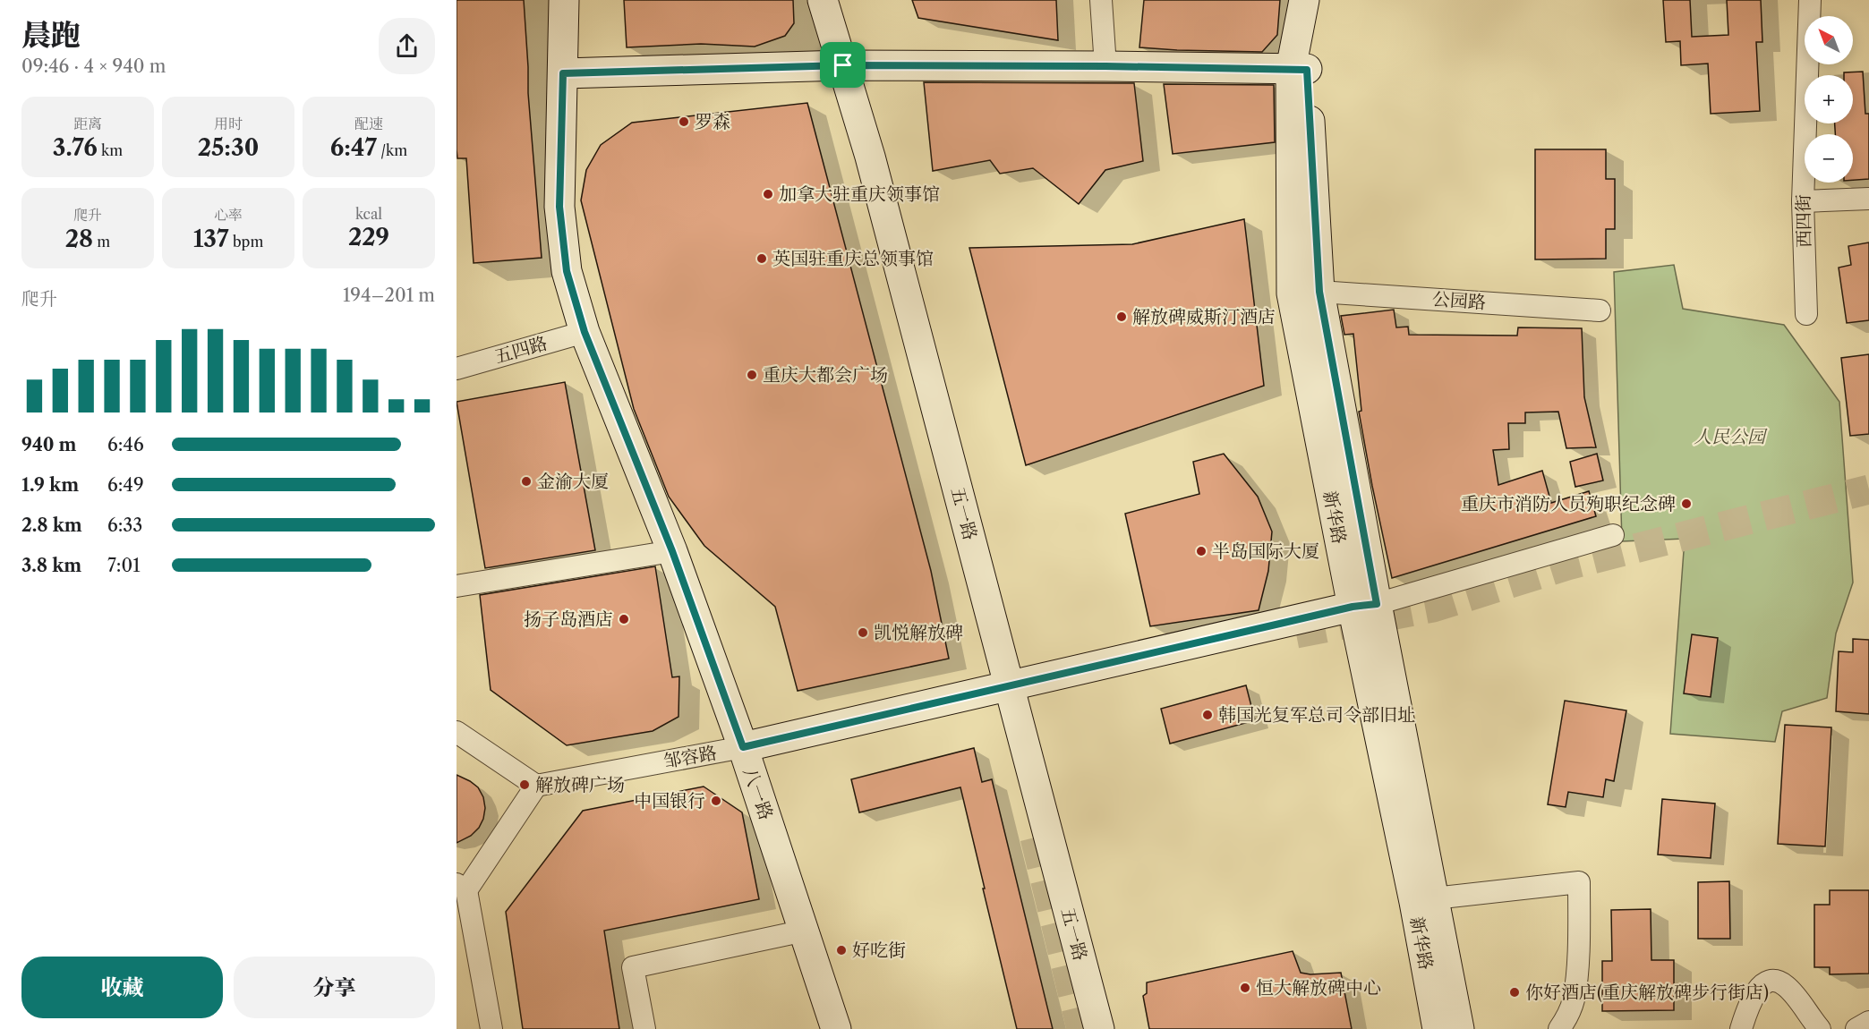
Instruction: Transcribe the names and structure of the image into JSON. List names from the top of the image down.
{
  "streets": {
    "street": [
      "西四街",
      "公园路",
      "五四路",
      "五一路",
      "新华路",
      "邹容路",
      "八一路"
    ]
  },
  "crossings": [
    ["公园路", "新华路"],
    ["五四路", "八一路"],
    ["五一路", "邹容路"],
    ["新华路", "邹容路"],
    ["邹容路", "八一路"]
  ],
  "parks": ["人民公园"],
  "places": [
    "罗森",
    "加拿大驻重庆领事馆",
    "英国驻重庆总领事馆",
    "解放碑威斯汀酒店",
    "重庆大都会广场",
    "金渝大厦",
    "重庆市消防人员殉职纪念碑",
    "半岛国际大厦",
    "扬子岛酒店",
    "凯悦解放碑",
    "韩国光复军总司令部旧址",
    "解放碑广场",
    "中国银行",
    "好吃街",
    "恒大解放碑中心",
    "你好酒店(重庆解放碑步行街店)"
  ],
  "north": "top left",
  "page": {
    "heading": ["晨跑", "09:46 · 4 × 940 m"],
    "map_buttons": ["+", "−"],
    "stats": [
      ["距离", "3.76 km"],
      ["用时", "25:30"],
      ["配速", "6:47 /km"],
      ["爬升", "28 m"],
      ["心率", "137 bpm"],
      ["kcal", "229"]
    ],
    "chart": ["爬升", "194–201 m"],
    "list": [
      {
        "name": "940 m",
        "note": "6:46"
      },
      {
        "name": "1.9 km",
        "note": "6:49"
      },
      {
        "name": "2.8 km",
        "note": "6:33"
      },
      {
        "name": "3.8 km",
        "note": "7:01"
      }
    ],
    "buttons": ["收藏", "分享"]
  }
}
